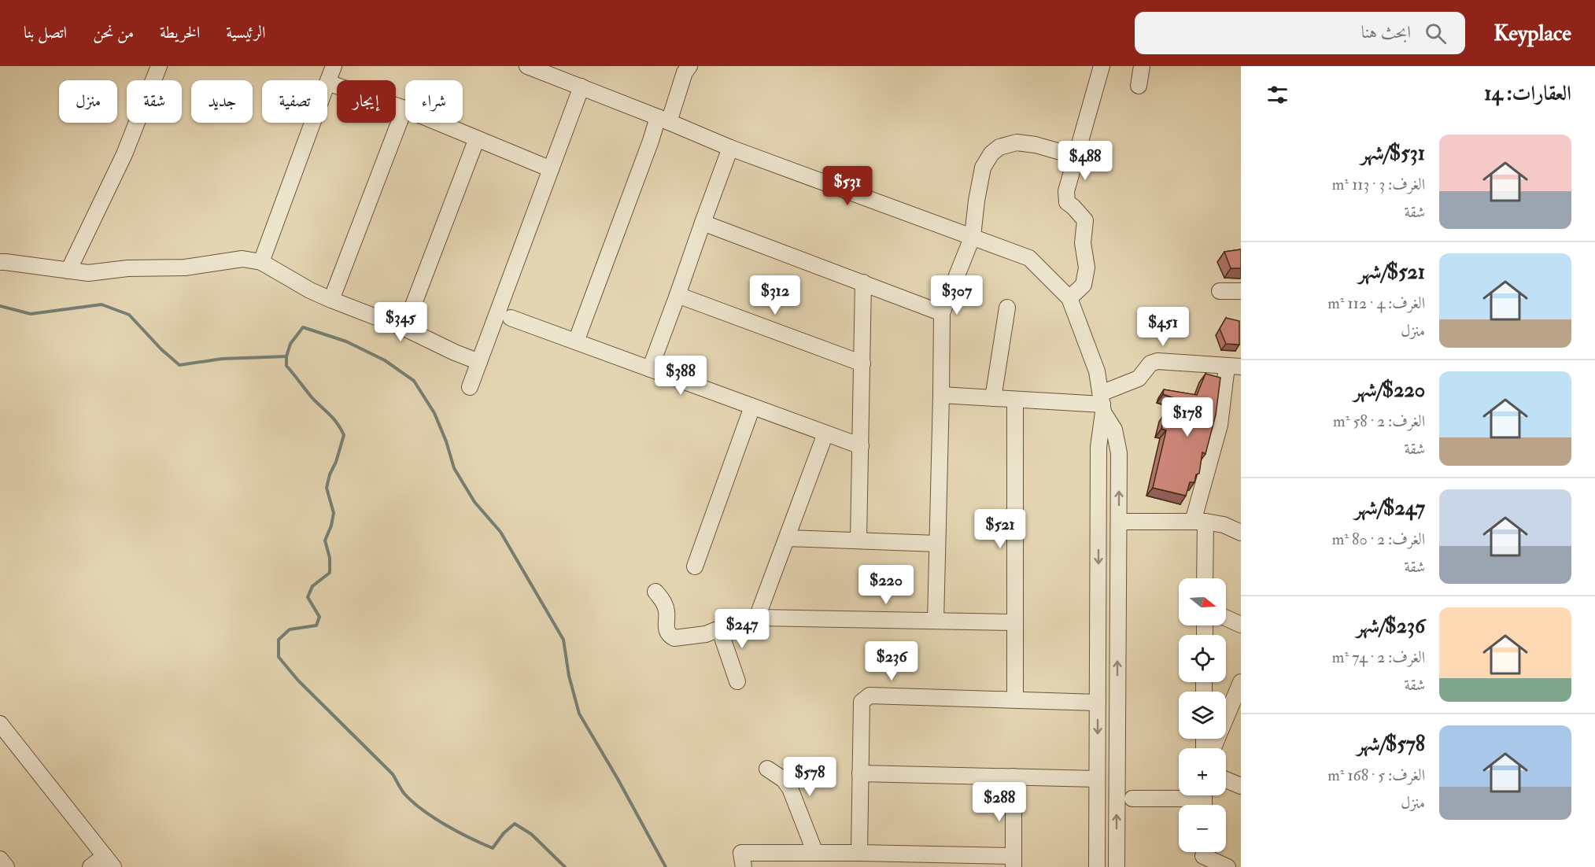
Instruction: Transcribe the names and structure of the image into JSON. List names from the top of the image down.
{
  "north": "right",
  "page": {
    "header": "Keyplace",
    "search": "ابحث هنا",
    "nav": [
      "الرئيسية",
      "الخريطة",
      "من نحن",
      "اتصل بنا"
    ],
    "heading": "العقارات: 14",
    "chip": [
      "شراء",
      "إيجار",
      "تصفية",
      "جديد",
      "شقة",
      "منزل"
    ],
    "list": [
      {
        "name": "$531/شهر",
        "note": "الغرف: 3 · 113 m² · شقة"
      },
      {
        "name": "$521/شهر",
        "note": "الغرف: 4 · 112 m² · منزل"
      },
      {
        "name": "$220/شهر",
        "note": "الغرف: 2 · 58 m² · شقة"
      },
      {
        "name": "$247/شهر",
        "note": "الغرف: 2 · 80 m² · شقة"
      },
      {
        "name": "$236/شهر",
        "note": "الغرف: 2 · 74 m² · شقة"
      },
      {
        "name": "$578/شهر",
        "note": "الغرف: 5 · 168 m² · منزل"
      }
    ],
    "price": [
      "$488",
      "$531",
      "$312",
      "$307",
      "$345",
      "$451",
      "$388",
      "$178",
      "$521",
      "$220",
      "$247",
      "$236",
      "$578",
      "$288"
    ],
    "map_buttons": ["+", "−"]
  }
}
